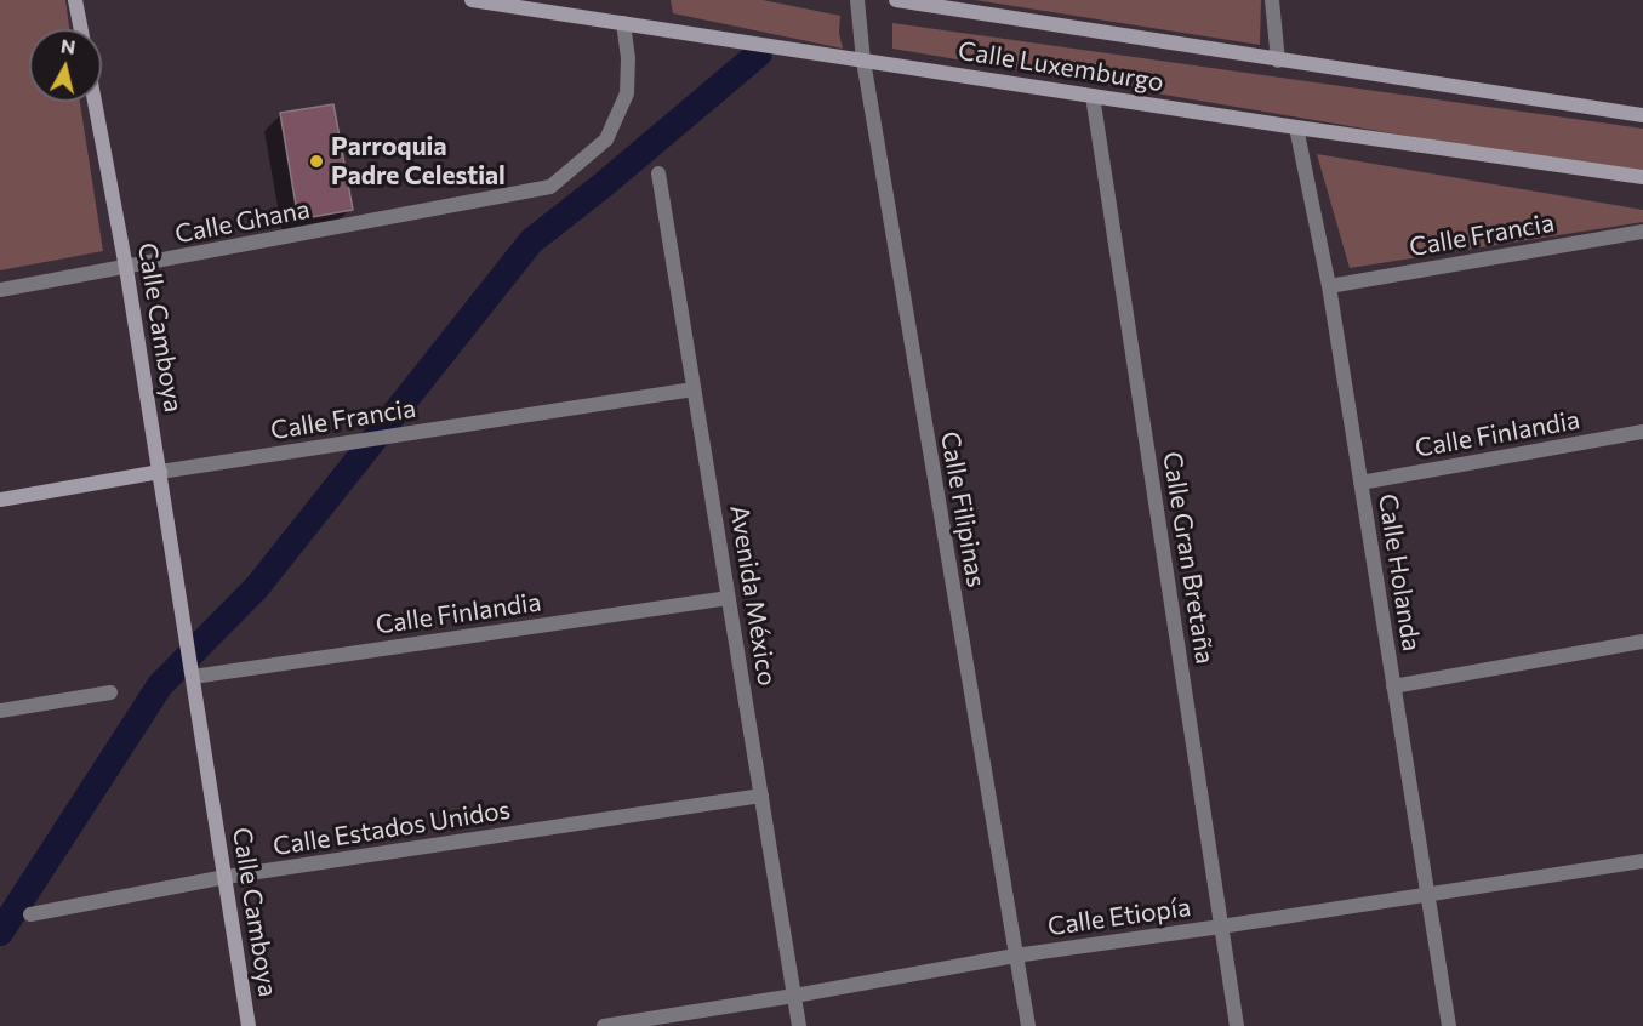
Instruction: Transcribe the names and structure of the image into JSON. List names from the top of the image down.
{
  "streets": {
    "street": [
      "Calle Luxemburgo",
      "Calle Ghana",
      "Calle Francia",
      "Calle Camboya",
      "Calle Finlandia",
      "Calle Filipinas",
      "Calle Gran Bretaña",
      "Calle Holanda",
      "Avenida México",
      "Calle Estados Unidos",
      "Calle Etiopía"
    ]
  },
  "crossings": [
    ["Calle Luxemburgo", "Calle Ghana"],
    ["Calle Luxemburgo", "Calle Filipinas"],
    ["Calle Luxemburgo", "Calle Gran Bretaña"],
    ["Calle Luxemburgo", "Calle Holanda"],
    ["Calle Ghana", "Calle Camboya"],
    ["Calle Francia", "Calle Camboya"],
    ["Calle Francia", "Calle Holanda"],
    ["Calle Francia", "Avenida México"],
    ["Calle Camboya", "Calle Finlandia"],
    ["Calle Camboya", "Calle Estados Unidos"],
    ["Calle Finlandia", "Calle Holanda"],
    ["Calle Finlandia", "Avenida México"],
    ["Calle Filipinas", "Calle Etiopía"],
    ["Calle Gran Bretaña", "Calle Etiopía"],
    ["Calle Holanda", "Calle Etiopía"],
    ["Avenida México", "Calle Estados Unidos"],
    ["Avenida México", "Calle Etiopía"]
  ],
  "places": ["Parroquia Padre Celestial"],
  "north": "top"
}
